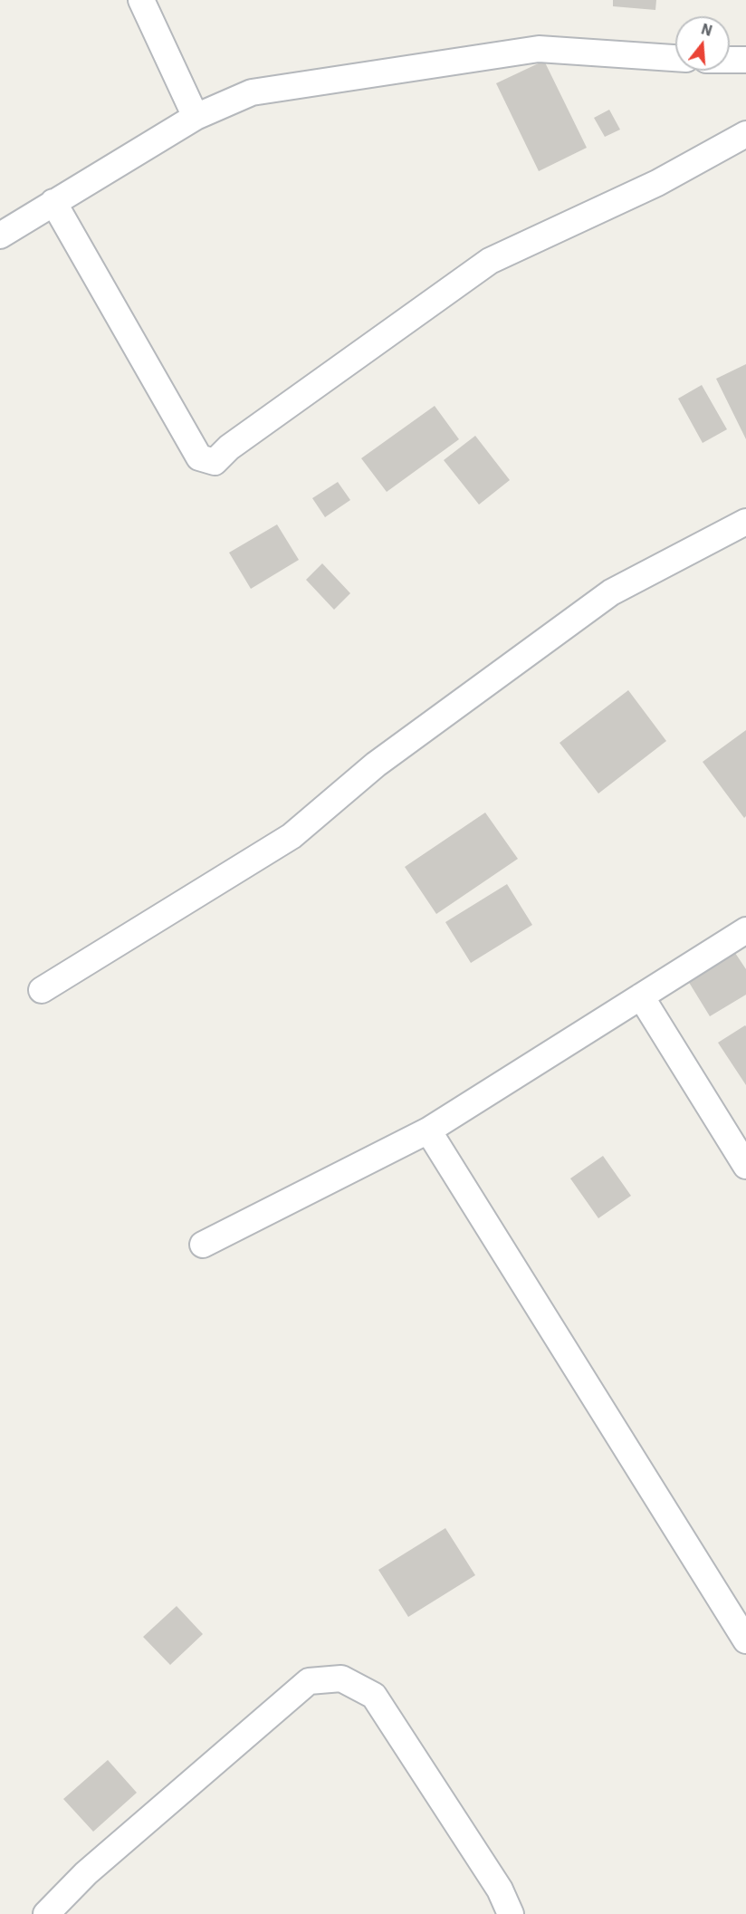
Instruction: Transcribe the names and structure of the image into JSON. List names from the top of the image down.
{
  "north": "top"
}
